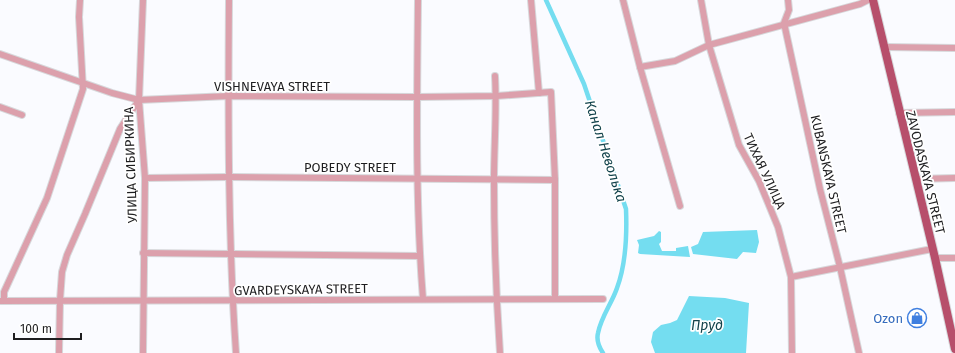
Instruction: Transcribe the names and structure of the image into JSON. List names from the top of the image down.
{
  "streets": {
    "main road": ["ZAVODASKAYA STREET"],
    "street": [
      "VISHNEVAYA STREET",
      "УЛИЦА СИБИРКИНА",
      "POBEDY STREET",
      "ТИХАЯ УЛИЦА",
      "KUBANSKAYA STREET",
      "GVARDEYSKAYA STREET"
    ]
  },
  "crossings": [
    ["VISHNEVAYA STREET", "УЛИЦА СИБИРКИНА"],
    ["VISHNEVAYA STREET", "POBEDY STREET"],
    ["УЛИЦА СИБИРКИНА", "POBEDY STREET"],
    ["УЛИЦА СИБИРКИНА", "GVARDEYSKAYA STREET"]
  ],
  "water": ["Канал Неволька", "Пруд"],
  "places": {
    "shop": ["Ozon"]
  },
  "scale_bar": "100 m"
}
